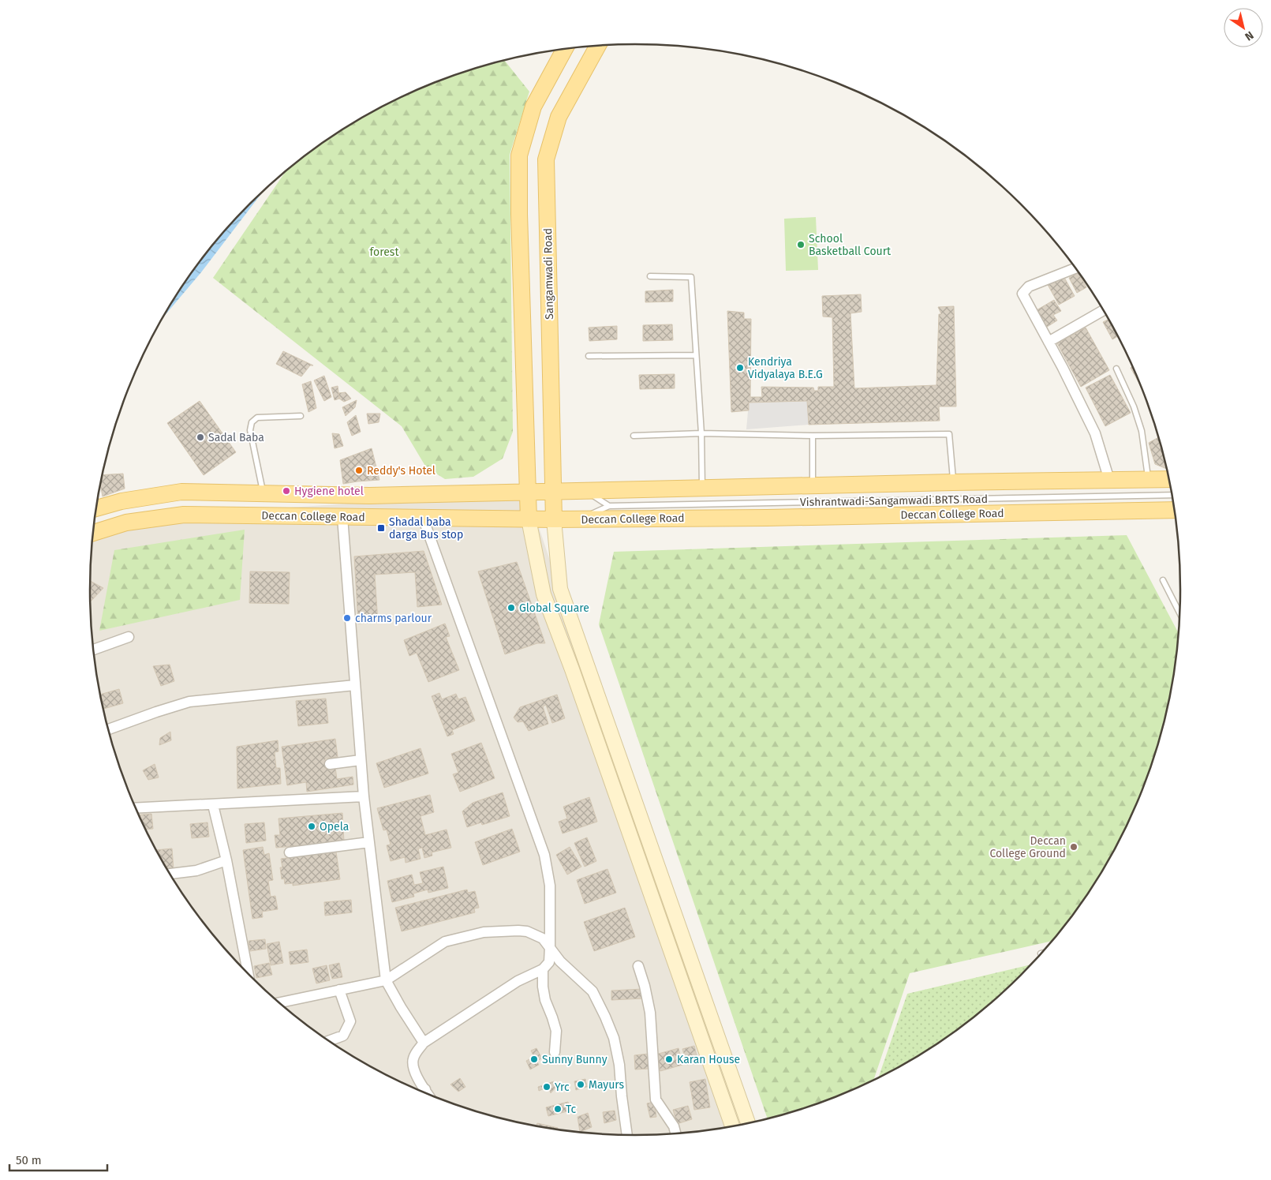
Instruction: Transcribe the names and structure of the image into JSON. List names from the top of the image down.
{
  "streets": {
    "main road": ["Sangamwadi Road", "Deccan College Road"],
    "lane": ["Vishrantwadi-Sangamwadi BRTS Road"]
  },
  "crossings": [
    ["Sangamwadi Road", "Deccan College Road"]
  ],
  "parks": ["forest"],
  "places": {
    "other": [
      "School Basketball Court",
      "Kendriya Vidyalaya B.E.G",
      "Sadal Baba",
      "Reddy's Hotel",
      "Hygiene hotel",
      "Global Square",
      "charms parlour",
      "Opela",
      "Deccan College Ground",
      "Sunny Bunny",
      "Karan House",
      "Mayurs",
      "Yrc",
      "Tc"
    ],
    "transit": ["Shadal baba darga Bus stop"]
  },
  "scale_bar": "50 m",
  "north": "bottom right"
}
